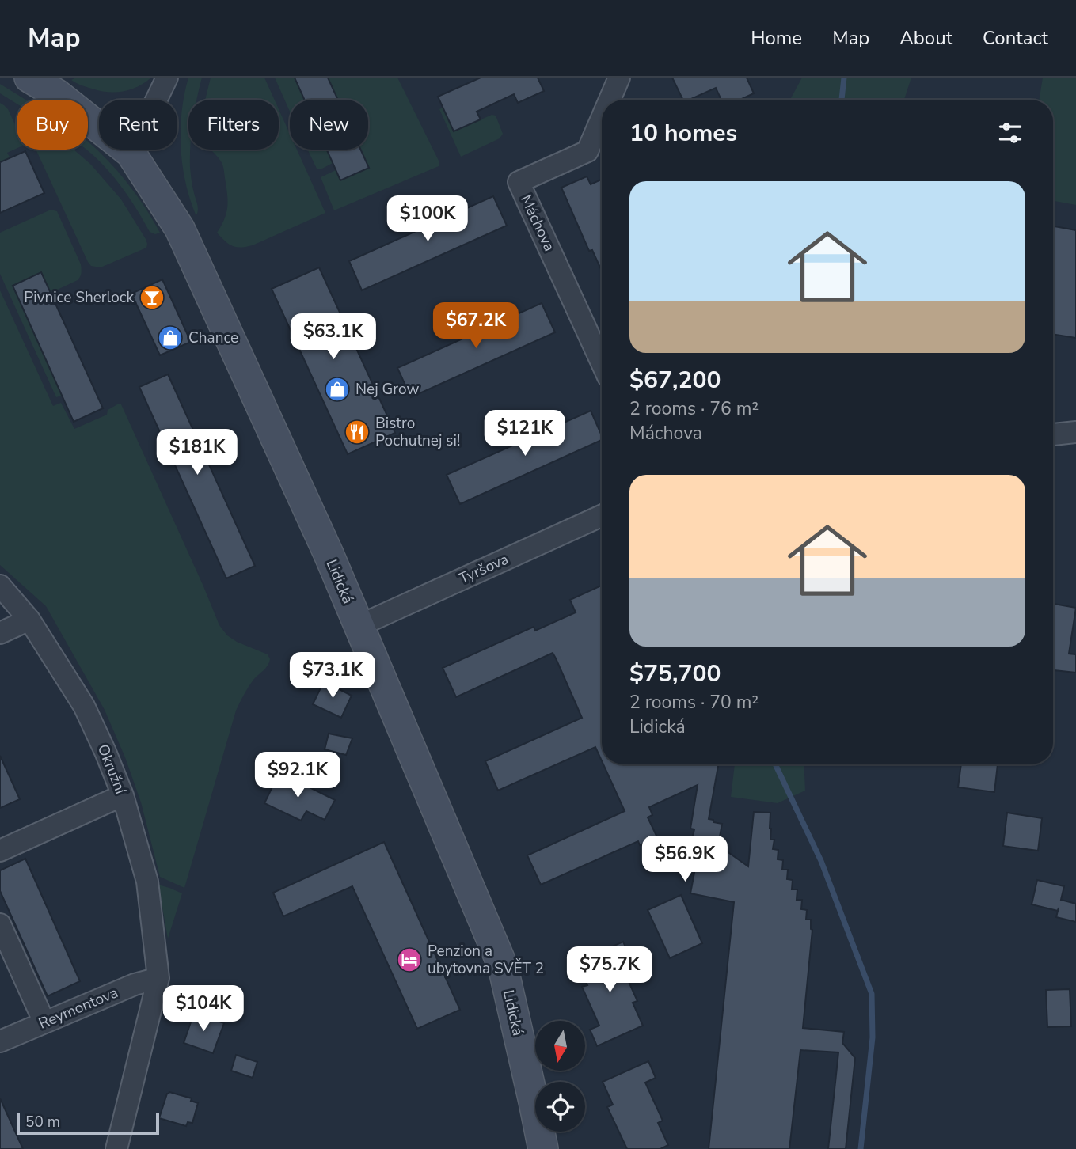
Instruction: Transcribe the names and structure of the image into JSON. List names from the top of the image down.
{
  "streets": {
    "street": [
      "Máchova",
      "Tyršova",
      "Lidická",
      "Okružní",
      "Reymontova"
    ]
  },
  "crossings": [
    ["Tyršova", "Lidická"],
    ["Okružní", "Reymontova"]
  ],
  "places": {
    "bar": ["Pivnice Sherlock"],
    "shop": ["Chance", "Nej Grow"],
    "restaurant": ["Bistro Pochutnej si!"],
    "hotel": ["Penzion a ubytovna SVĚT 2"]
  },
  "scale_bar": "50 m",
  "north": "bottom",
  "page": {
    "header": "Map",
    "nav": [
      "Home",
      "Map",
      "About",
      "Contact"
    ],
    "chip": [
      "Buy",
      "Rent",
      "Filters",
      "New"
    ],
    "heading": "10 homes",
    "list": [
      {
        "name": "$67,200",
        "note": "2 rooms · 76 m² · Máchova"
      },
      {
        "name": "$75,700",
        "note": "2 rooms · 70 m² · Lidická"
      }
    ],
    "price": [
      "$100K",
      "$67.2K",
      "$63.1K",
      "$121K",
      "$181K",
      "$73.1K",
      "$92.1K",
      "$56.9K",
      "$75.7K",
      "$104K"
    ],
    "scale": "50 m"
  }
}
